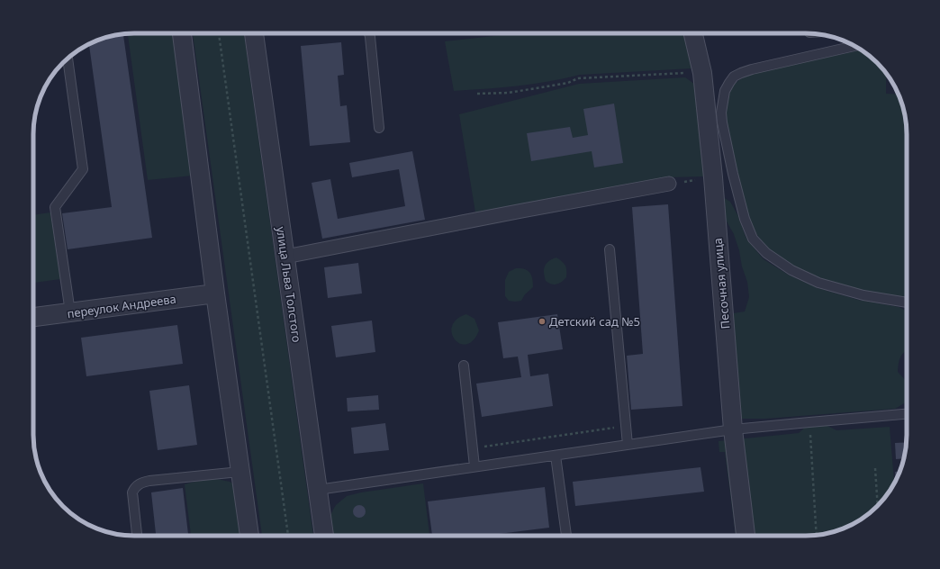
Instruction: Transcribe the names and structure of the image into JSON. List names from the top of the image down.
{
  "streets": {
    "street": ["Песочная улица", "улица Льва Толстого", "переулок Андреева"]
  },
  "places": ["Детский сад №5"]
}
